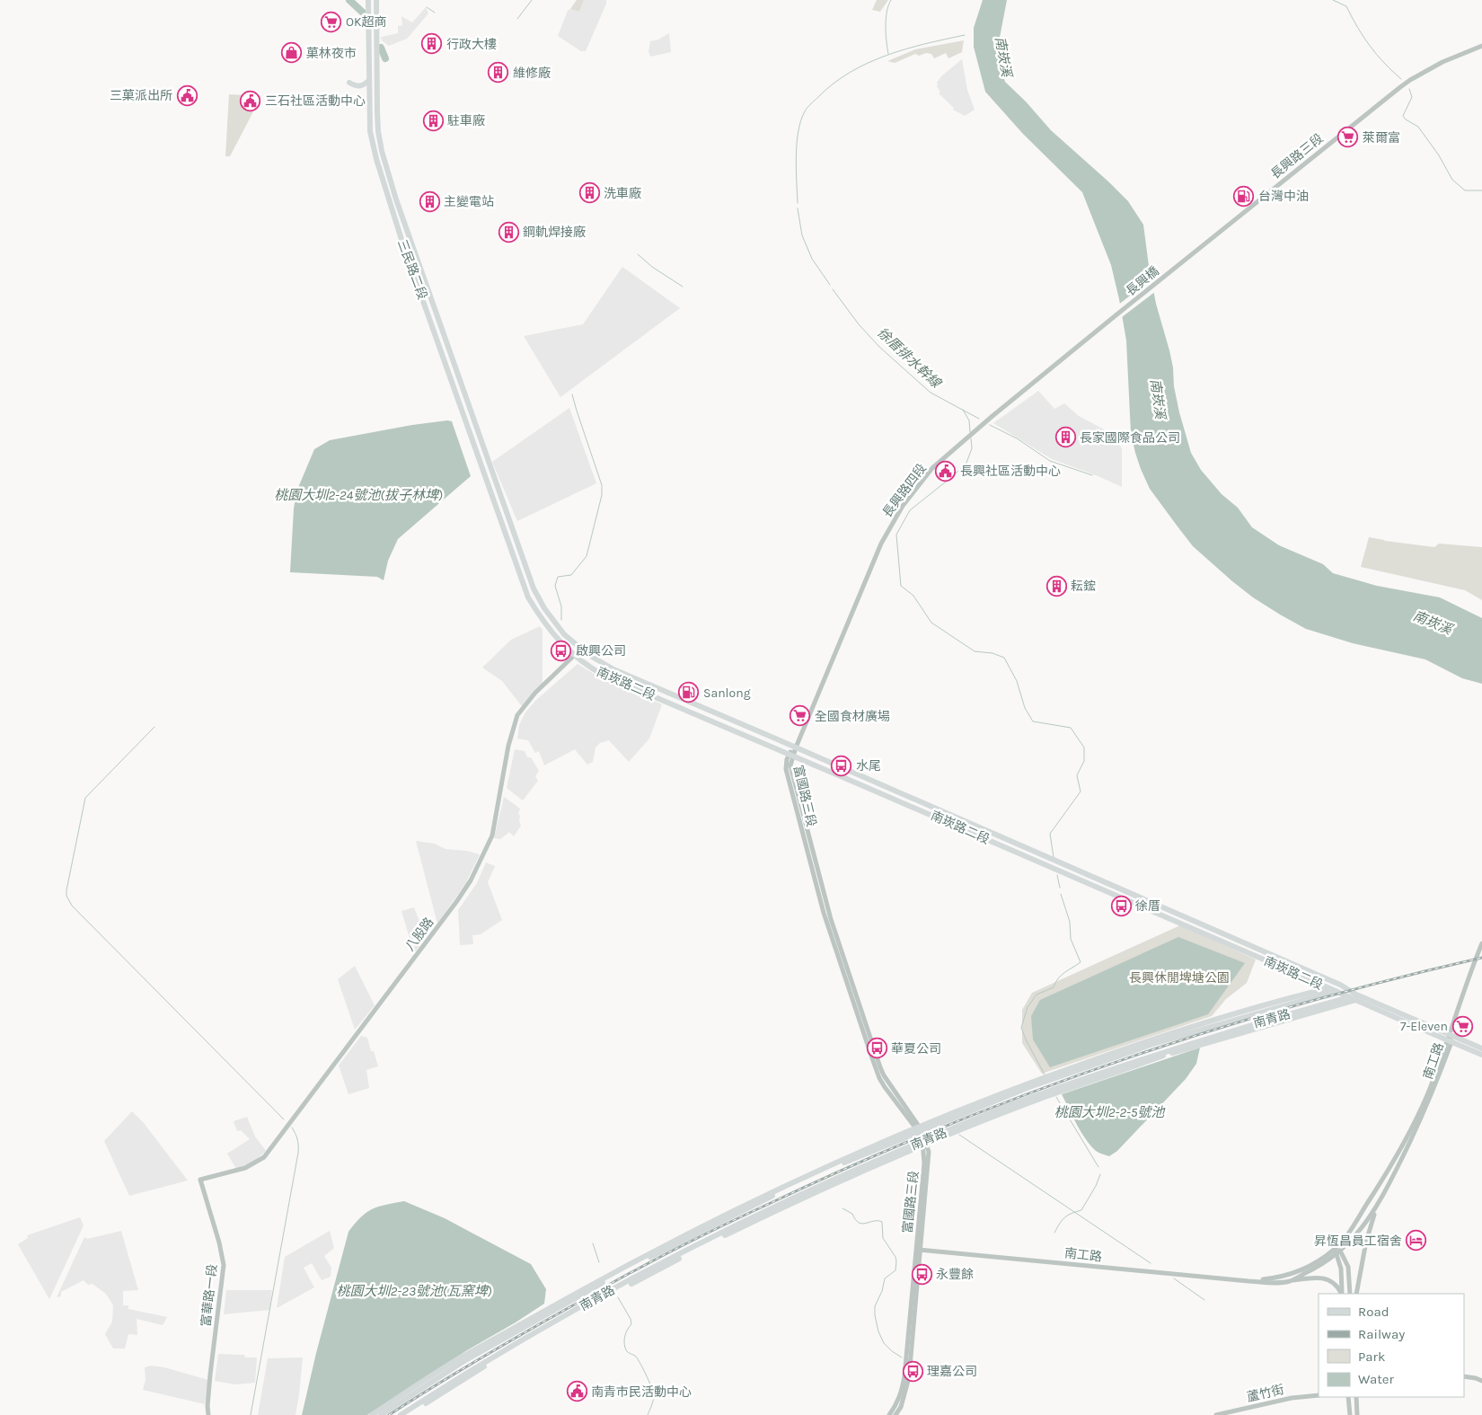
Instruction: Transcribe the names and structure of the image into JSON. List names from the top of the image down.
{
  "streets": {
    "main road": ["三民路二段", "南崁路二段", "南青路"],
    "street": [
      "長興路三段",
      "長興橋",
      "長興路四段",
      "富國路三段",
      "八股路",
      "南工路",
      "富華路一段",
      "蘆竹街"
    ]
  },
  "crossings": [
    ["長興路三段", "長興橋"],
    ["三民路二段", "南崁路二段"],
    ["長興橋", "長興路四段"],
    ["長興路四段", "南崁路二段"],
    ["長興路四段", "富國路三段"],
    ["南崁路二段", "富國路三段"],
    ["南崁路二段", "八股路"],
    ["南崁路二段", "南青路"],
    ["南崁路二段", "南工路"],
    ["富國路三段", "南青路"],
    ["富國路三段", "南工路"],
    ["八股路", "富華路一段"]
  ],
  "water": [
    "南崁溪",
    "徐厝排水幹線",
    "桃園大圳2-24號池(拔子林埤)",
    "桃園大圳2-2-5號池",
    "桃園大圳2-23號池(瓦窯埤)"
  ],
  "parks": ["長興休閒埤塘公園"],
  "places": {
    "supermarket": [
      "OK超商",
      "萊爾富",
      "全國食材廣場",
      "7-Eleven"
    ],
    "building": [
      "行政大樓",
      "維修廠",
      "駐車廠",
      "洗車廠",
      "主變電站",
      "鋼軌焊接廠",
      "長家國際食品公司",
      "耘鋐"
    ],
    "shop": ["菓林夜市"],
    "public building": [
      "三菓派出所",
      "三石社區活動中心",
      "長興社區活動中心",
      "南青市民活動中心"
    ],
    "fuel station": ["台灣中油", "Sanlong"],
    "bus stop": [
      "啟興公司",
      "水尾",
      "徐厝",
      "華夏公司",
      "永豐餘",
      "理嘉公司"
    ],
    "hotel": ["昇恆昌員工宿舍"]
  },
  "legend": [
    "Road",
    "Railway",
    "Park",
    "Water"
  ]
}
